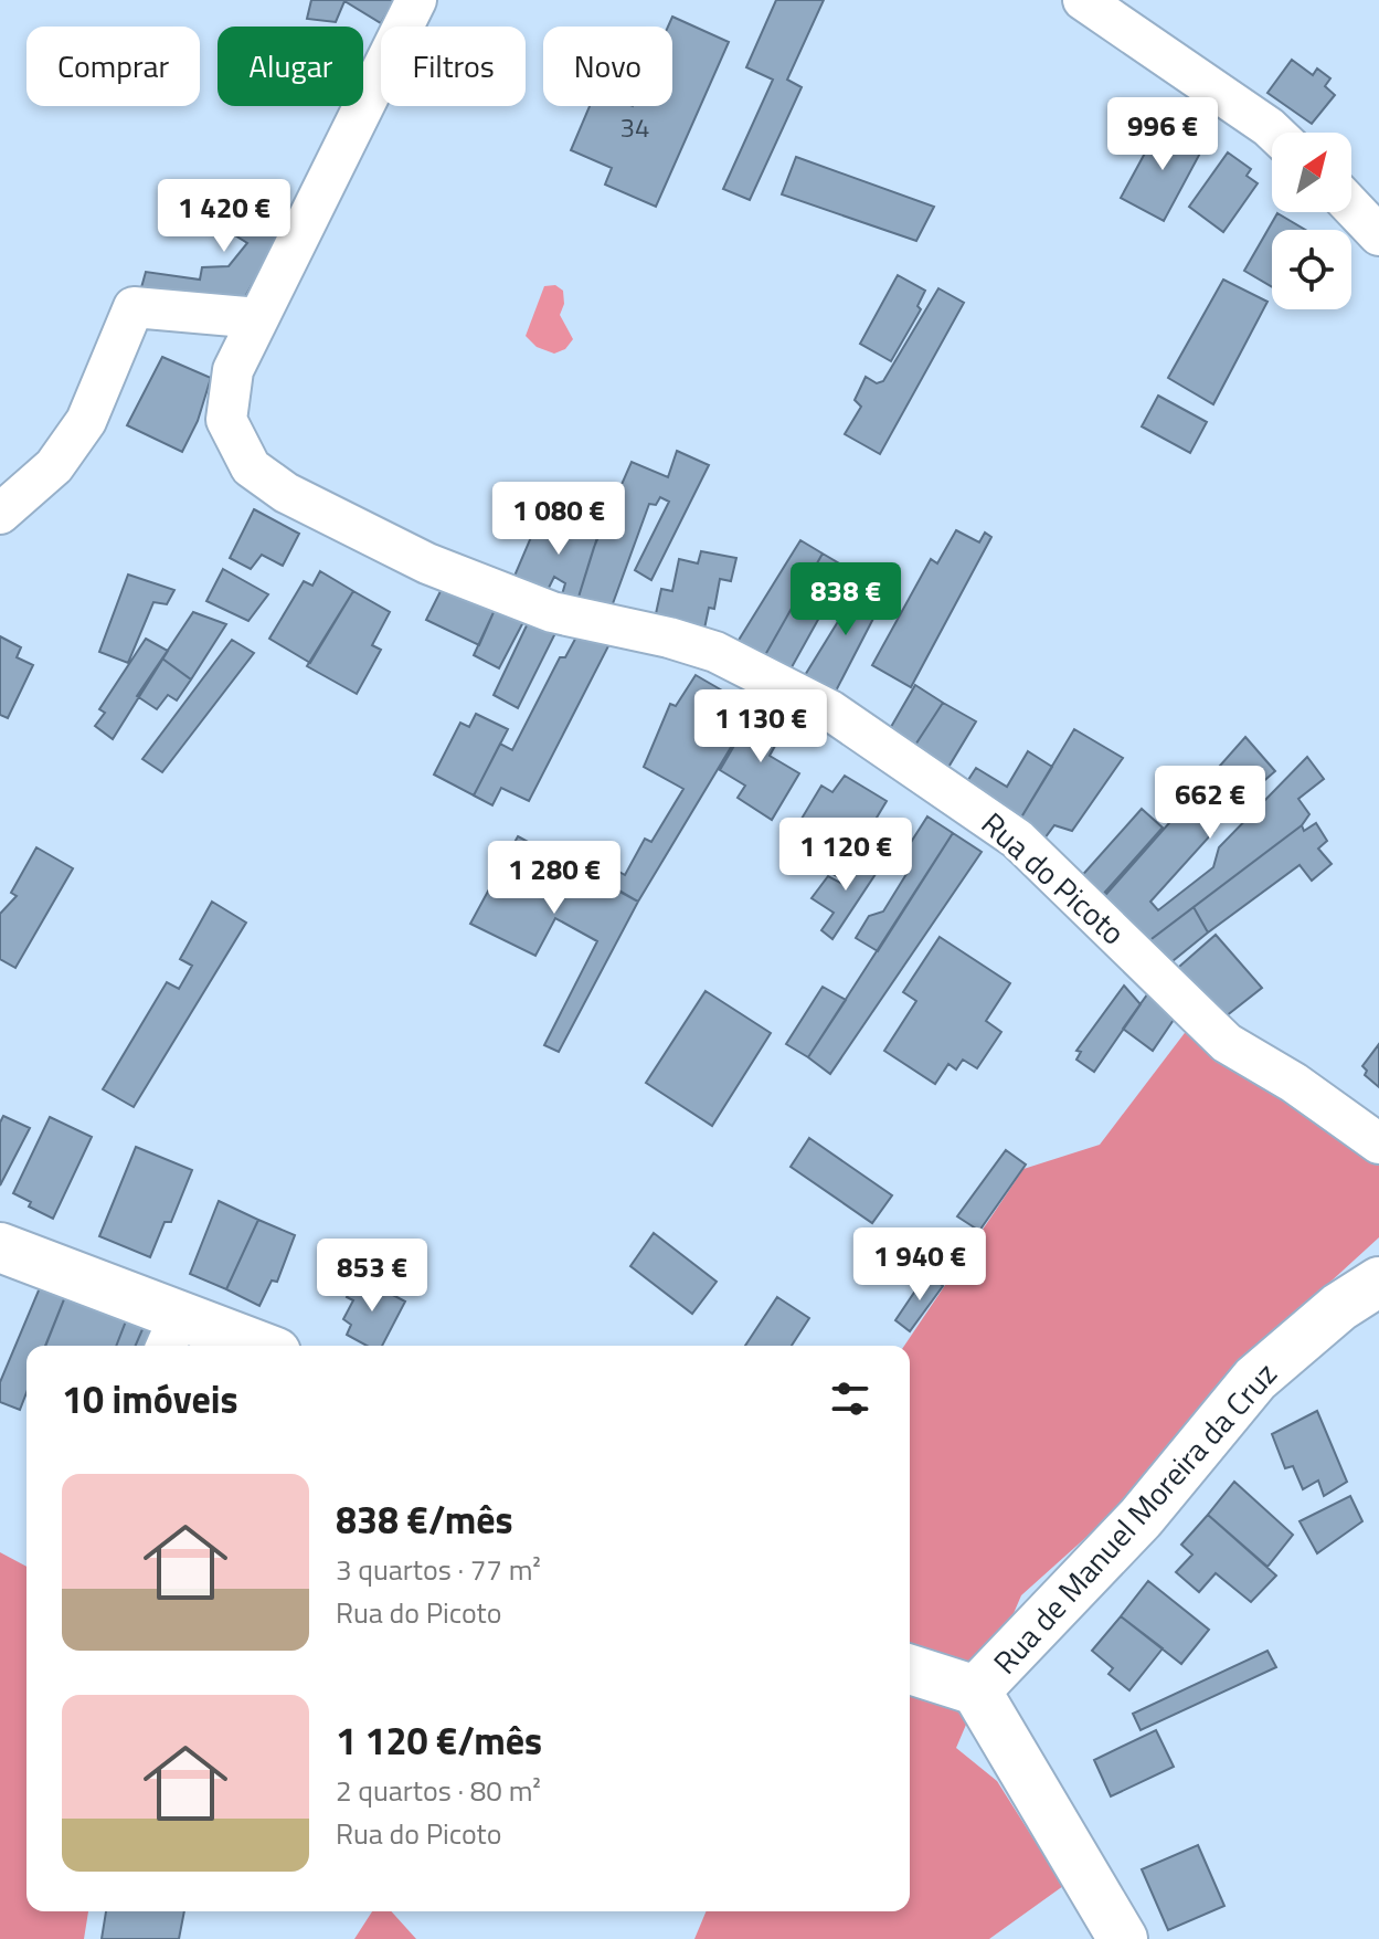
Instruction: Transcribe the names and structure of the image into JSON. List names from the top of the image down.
{
  "streets": {
    "street": ["Rua do Picoto", "Rua de Manuel Moreira da Cruz"]
  },
  "house_numbers": ["34"],
  "north": "top right",
  "page": {
    "chip": [
      "Comprar",
      "Alugar",
      "Filtros",
      "Novo"
    ],
    "price": [
      "996 €",
      "1 420 €",
      "1 080 €",
      "838 €",
      "1 130 €",
      "662 €",
      "1 120 €",
      "1 280 €",
      "1 940 €",
      "853 €"
    ],
    "heading": "10 imóveis",
    "list": [
      {
        "name": "838 €/mês",
        "note": "3 quartos · 77 m² · Rua do Picoto"
      },
      {
        "name": "1 120 €/mês",
        "note": "2 quartos · 80 m² · Rua do Picoto"
      }
    ]
  }
}
